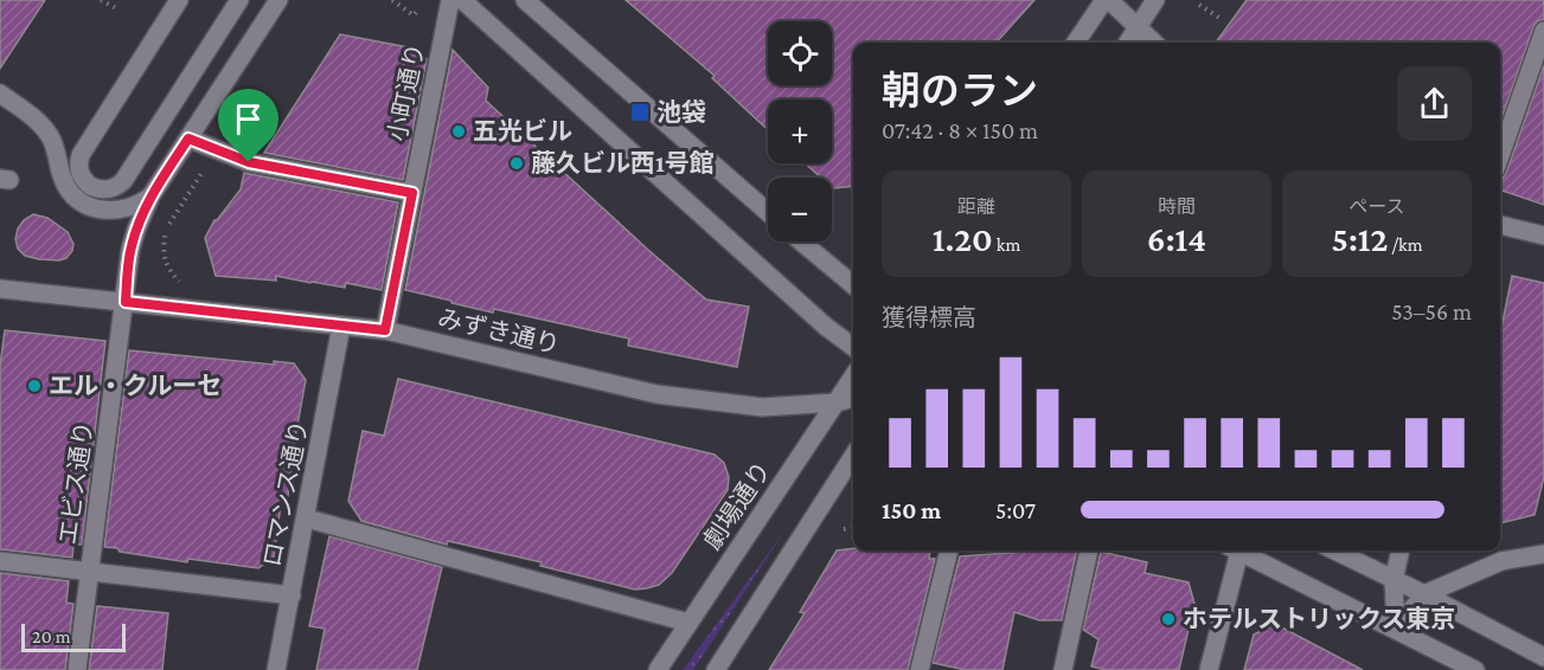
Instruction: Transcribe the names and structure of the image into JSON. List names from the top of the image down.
{
  "streets": {
    "street": [
      "小町通り",
      "みずき通り",
      "エビス通り",
      "ロマンス通り",
      "劇場通り"
    ]
  },
  "crossings": [
    ["小町通り", "みずき通り"],
    ["みずき通り", "エビス通り"],
    ["みずき通り", "ロマンス通り"],
    ["みずき通り", "劇場通り"]
  ],
  "places": {
    "transit": ["池袋"],
    "other": [
      "五光ビル",
      "藤久ビル西1号館",
      "エル・クルーセ",
      "ホテルストリックス東京"
    ]
  },
  "scale_bar": "20 m",
  "page": {
    "map_buttons": ["+", "−"],
    "heading": ["朝のラン", "07:42 · 8 × 150 m"],
    "stats": [
      ["距離", "1.20 km"],
      ["時間", "6:14"],
      ["ペース", "5:12 /km"]
    ],
    "chart": ["獲得標高", "53–56 m"],
    "list": [
      {
        "name": "150 m",
        "note": "5:07"
      }
    ],
    "scale": "20 m"
  }
}
